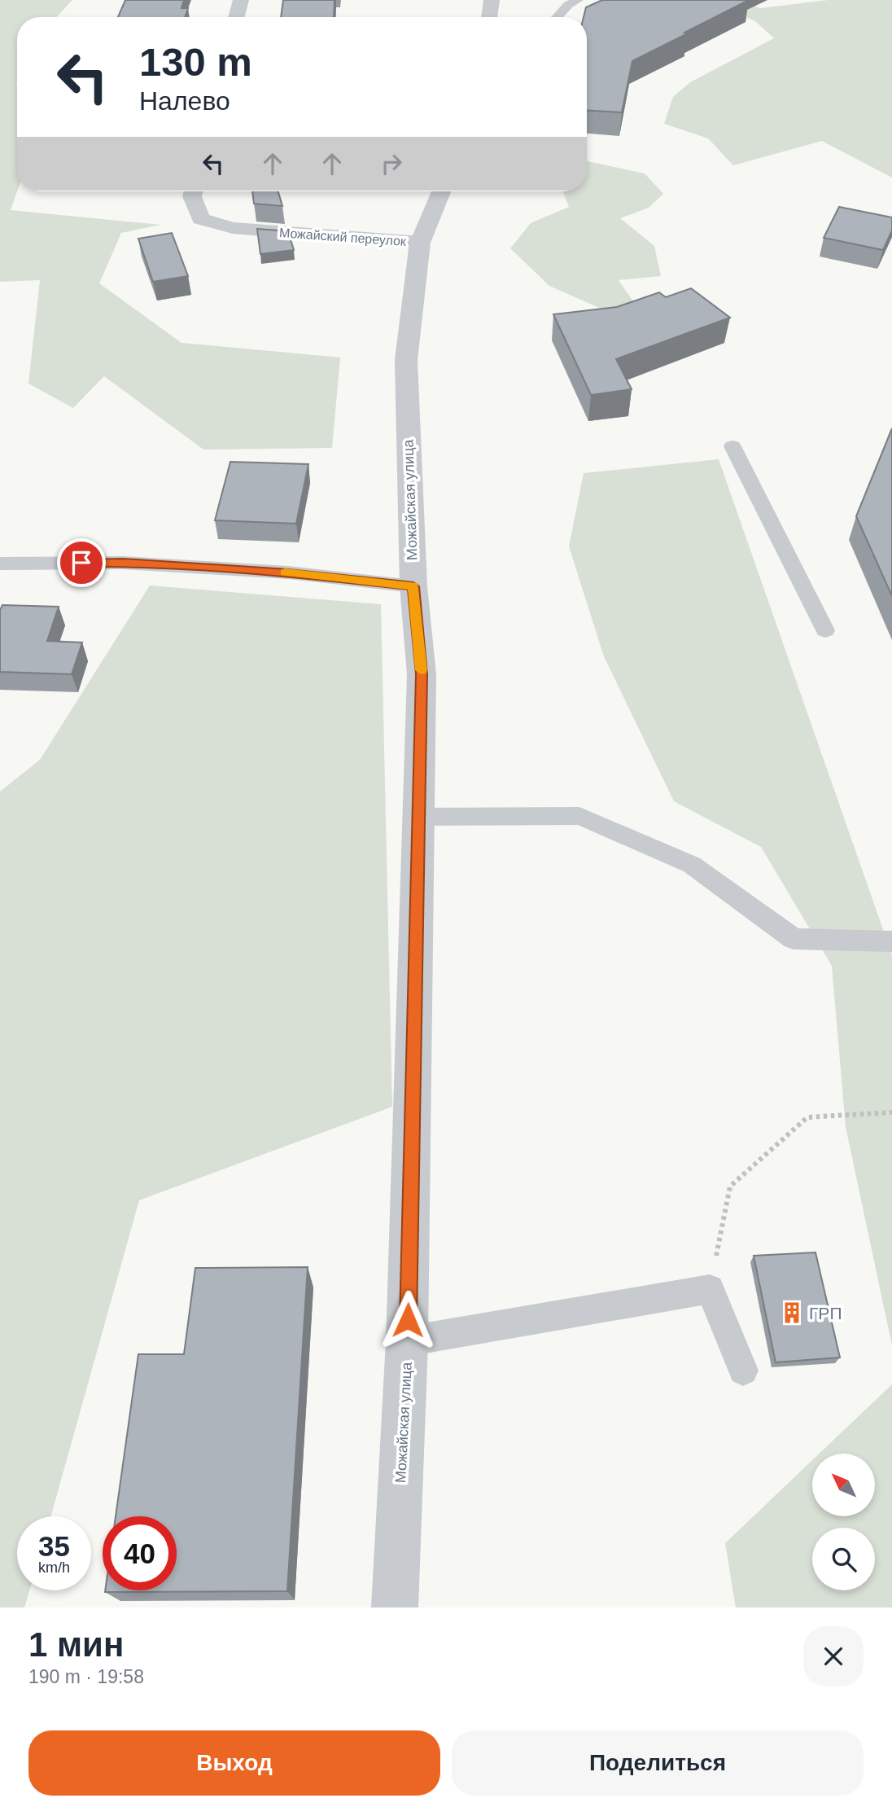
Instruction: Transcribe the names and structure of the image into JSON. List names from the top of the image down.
{
  "streets": {
    "street": ["Можайский переулок", "Можайская улица"]
  },
  "crossings": [
    ["Можайский переулок", "Можайская улица"]
  ],
  "places": {
    "building": ["ГРП"]
  },
  "north": "top left",
  "page": {
    "turn": ["130 m", "Налево"],
    "speed": "35 km/h",
    "limit": "40",
    "heading": ["1 мин", "190 m · 19:58"],
    "buttons": ["Выход", "Поделиться"]
  }
}
